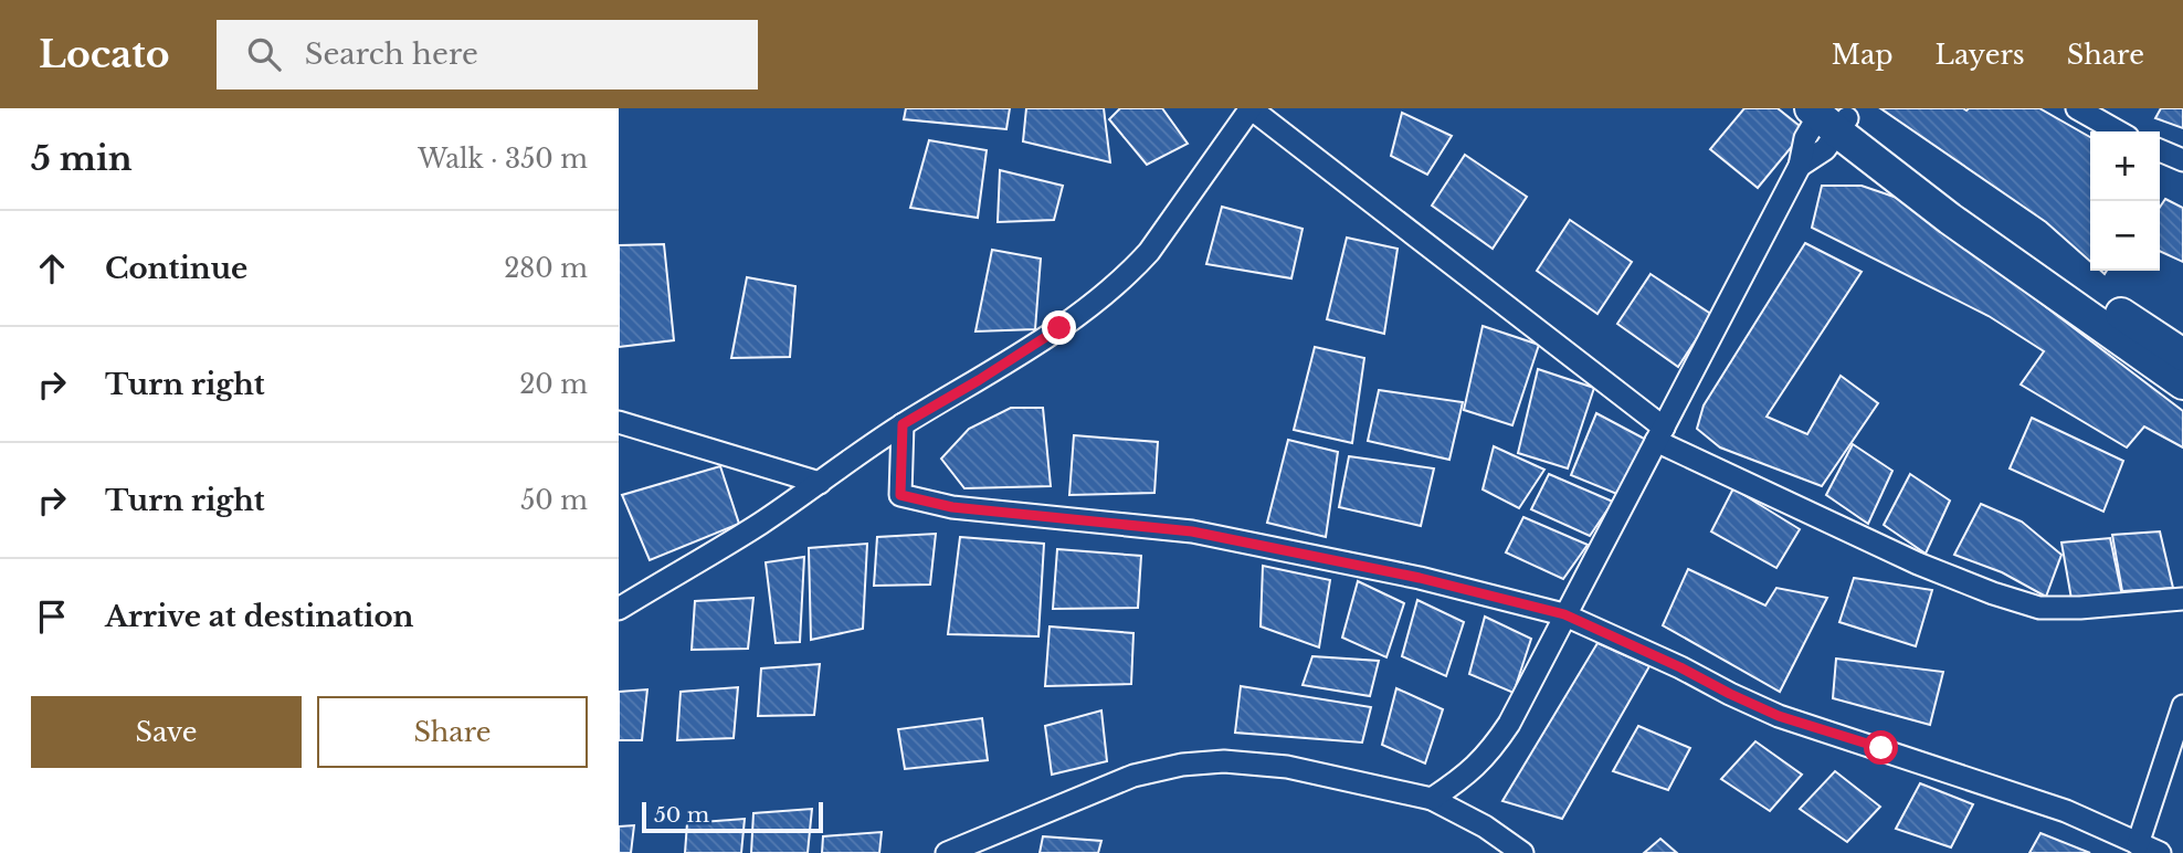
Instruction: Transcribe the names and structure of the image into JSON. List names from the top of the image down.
{
  "scale_bar": "50 m",
  "page": {
    "header": "Locato",
    "search": "Search here",
    "nav": ["Map", "Layers", "Share"],
    "heading": ["5 min", "Walk · 350 m"],
    "map_buttons": ["+", "−"],
    "list": [
      ["Continue", "280 m"],
      ["Turn right", "20 m"],
      ["Turn right", "50 m"],
      "Arrive at destination"
    ],
    "buttons": ["Save", "Share"],
    "scale": "50 m"
  }
}
